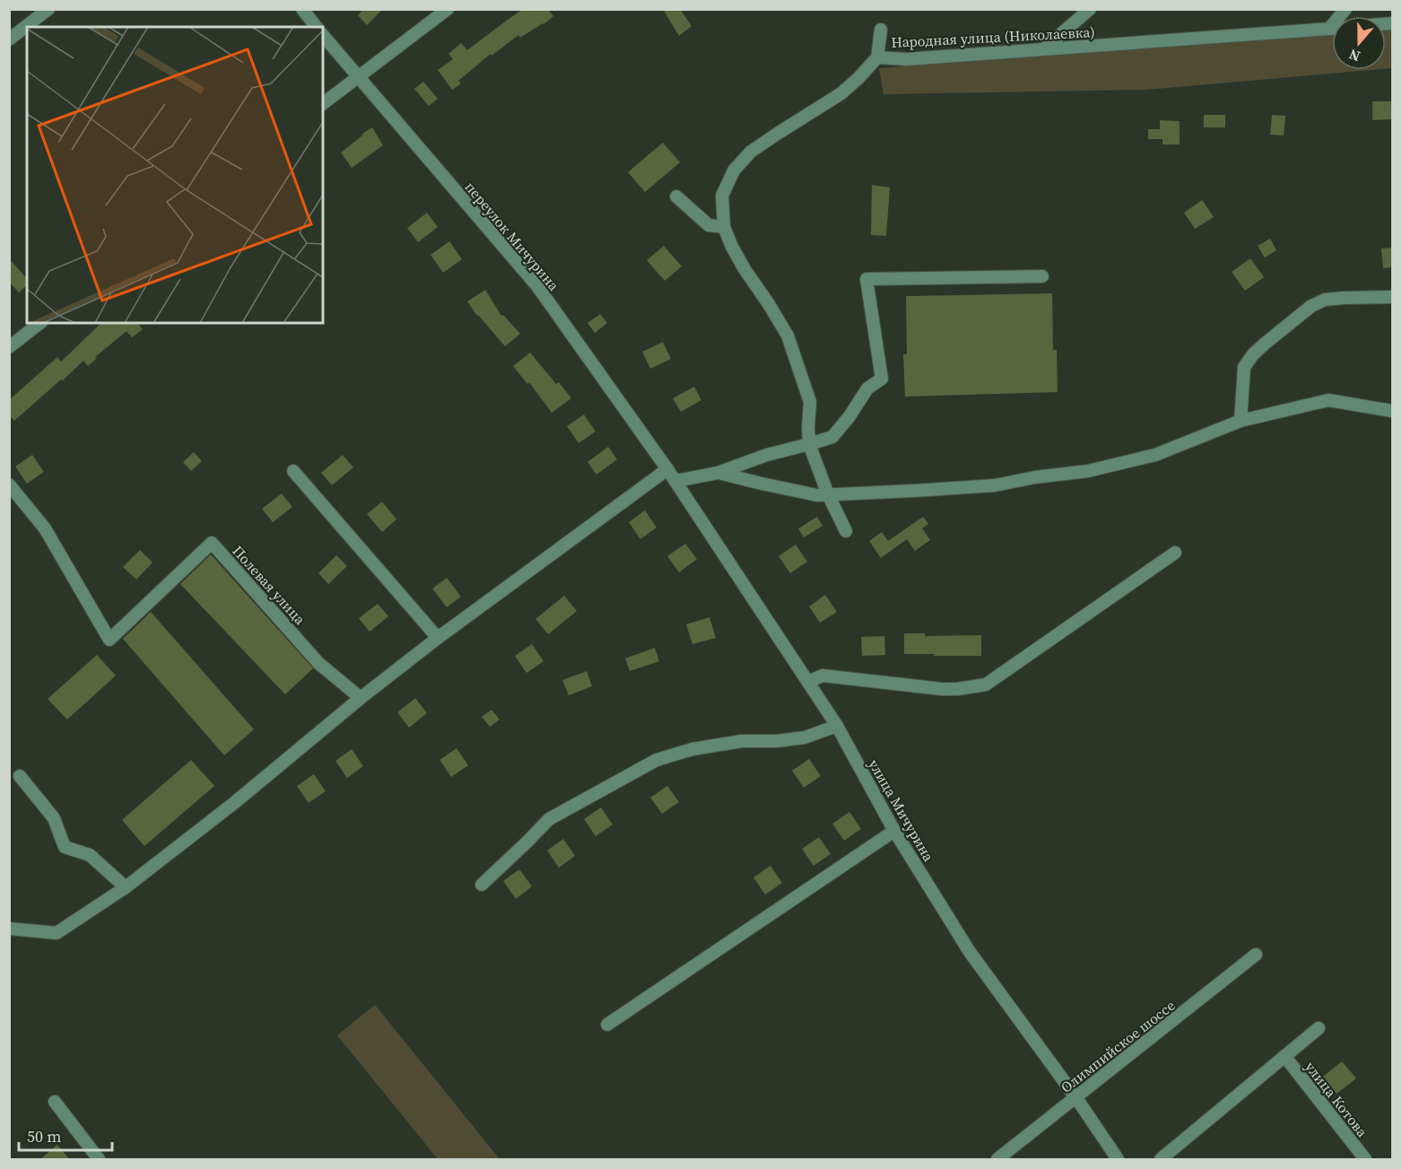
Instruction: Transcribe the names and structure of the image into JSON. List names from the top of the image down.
{
  "streets": {
    "street": [
      "Народная улица (Николаевка)",
      "переулок Мичурина",
      "Полевая улица",
      "улица Мичурина",
      "Олимпийское шоссе",
      "улица Котова"
    ]
  },
  "crossings": [
    ["переулок Мичурина", "улица Мичурина"],
    ["улица Мичурина", "Олимпийское шоссе"]
  ],
  "scale_bar": "50 m",
  "north": "bottom"
}
